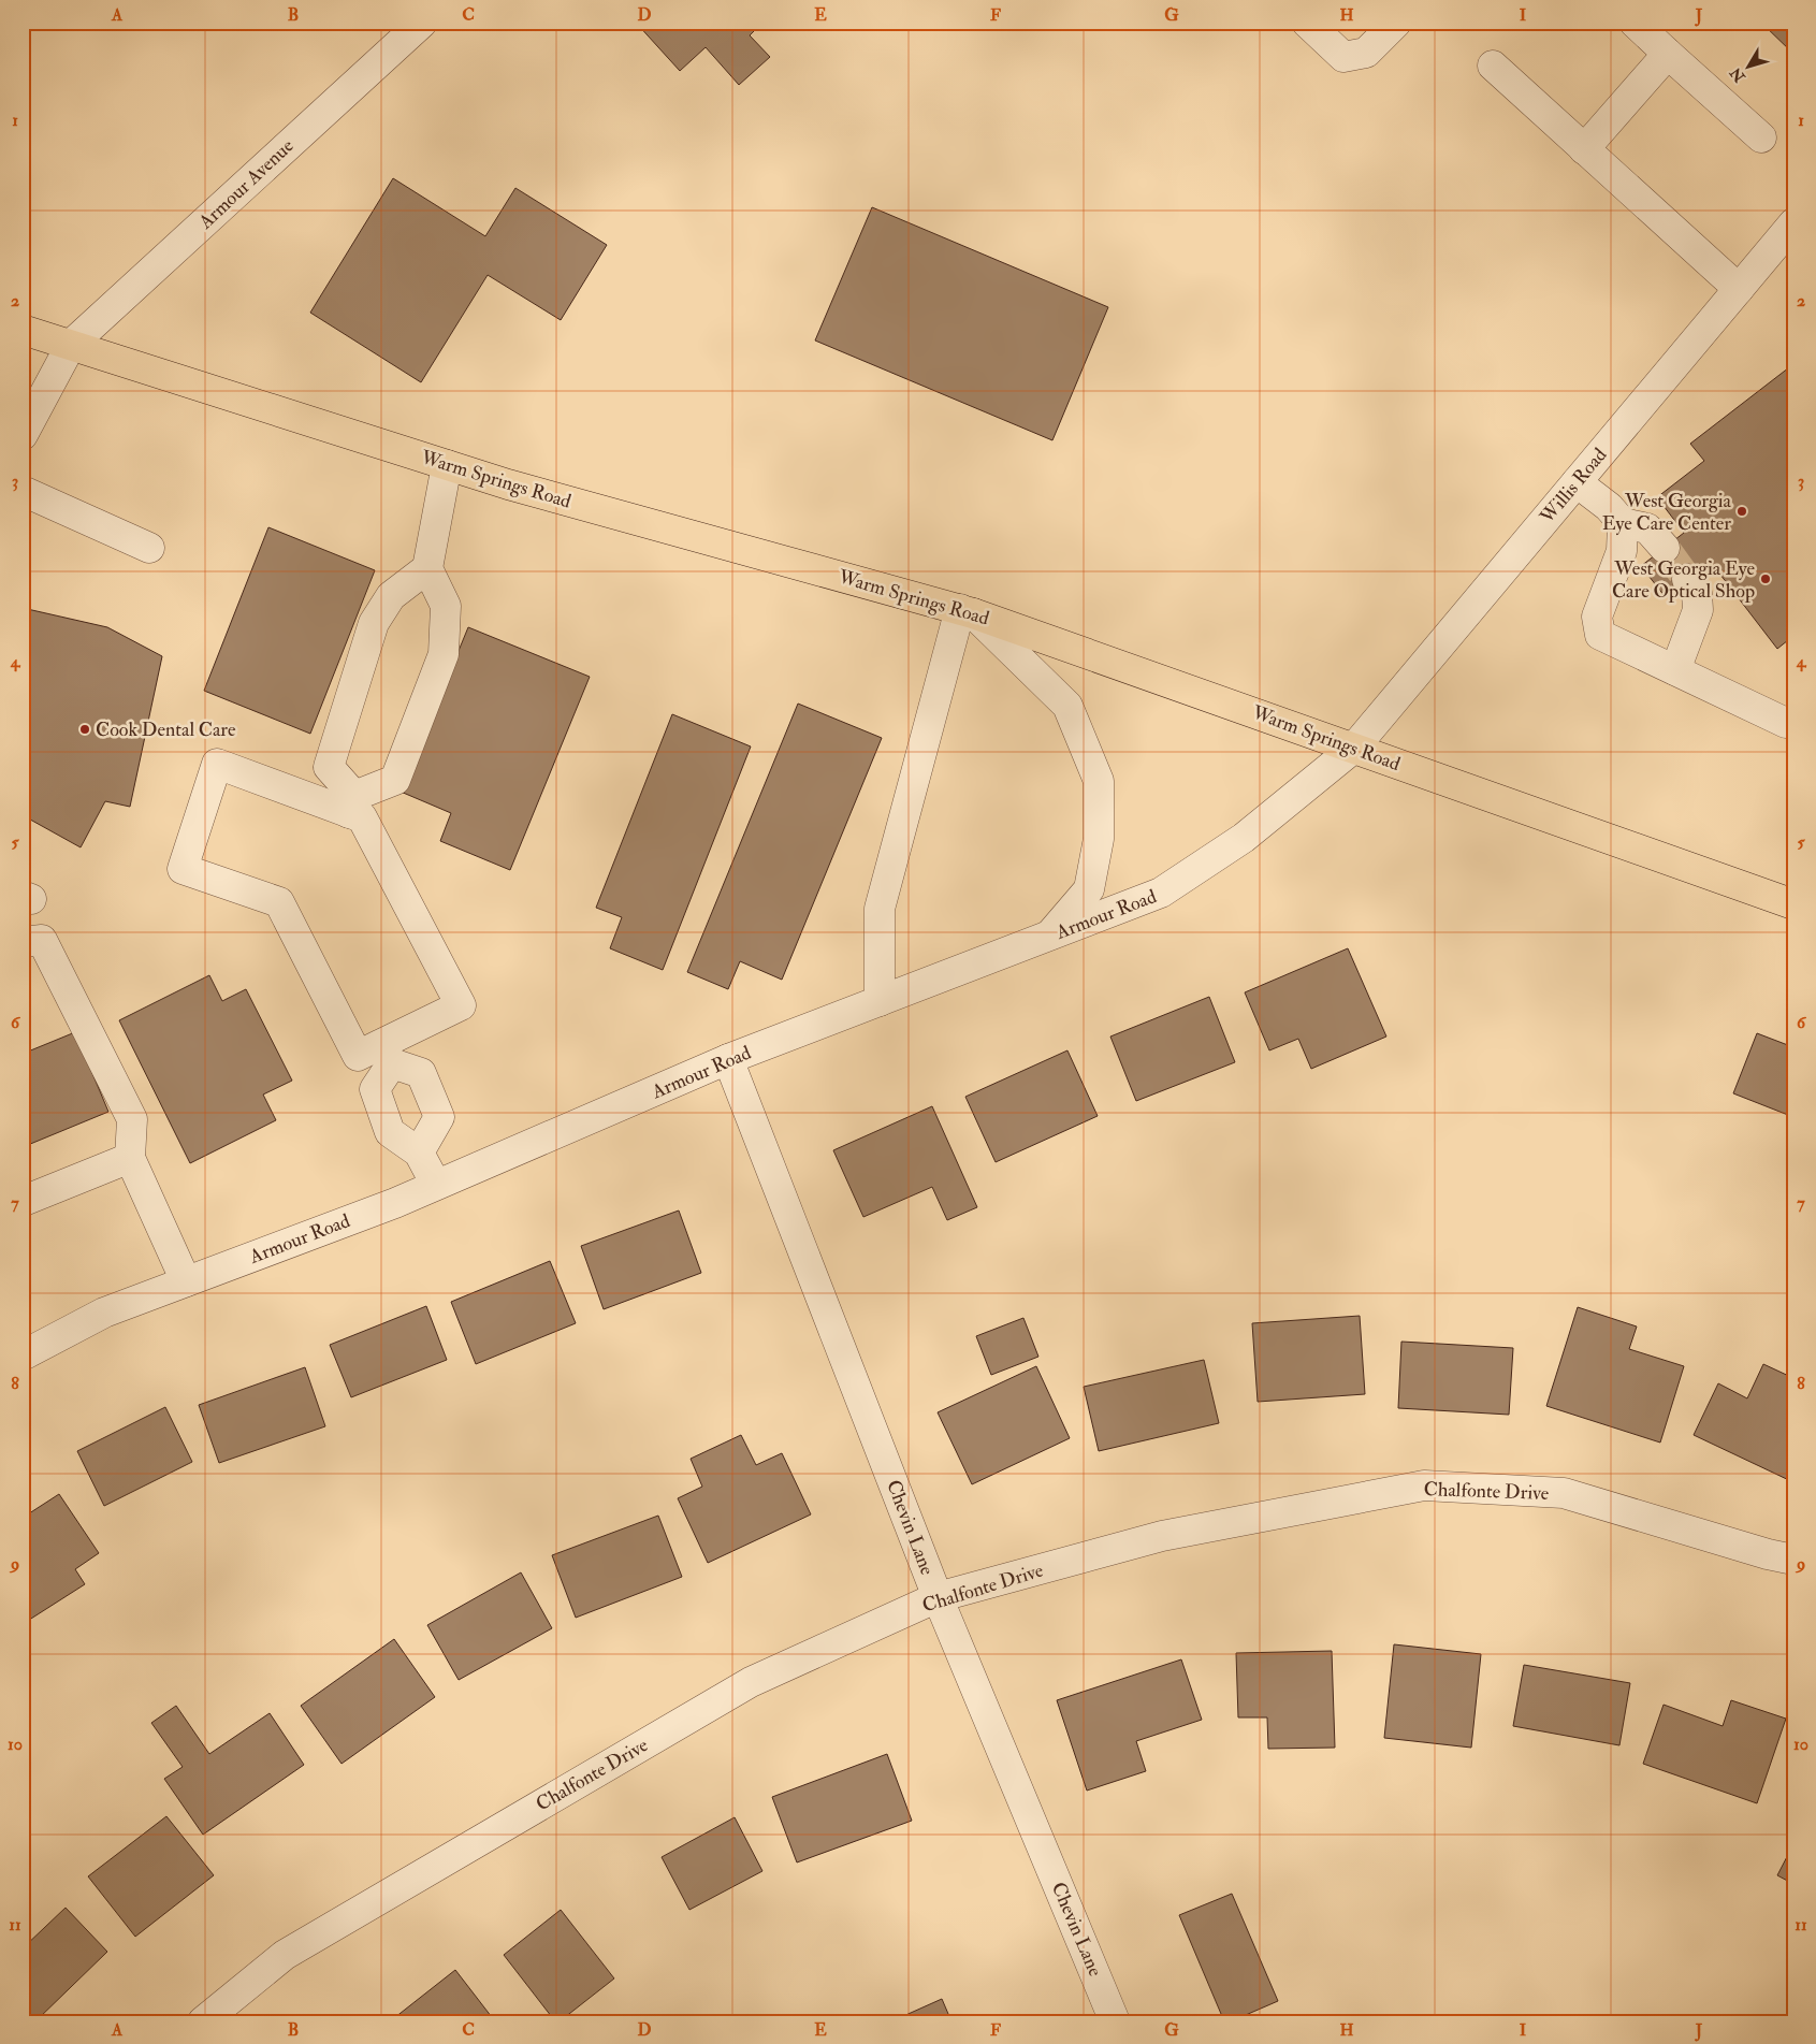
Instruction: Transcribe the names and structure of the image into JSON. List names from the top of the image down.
{
  "streets": {
    "main road": ["Warm Springs Road"],
    "street": [
      "Armour Avenue",
      "Willis Road",
      "Armour Road",
      "Chalfonte Drive",
      "Chevin Lane"
    ]
  },
  "crossings": [
    ["Armour Avenue", "Warm Springs Road"],
    ["Warm Springs Road", "Willis Road"],
    ["Warm Springs Road", "Armour Road"],
    ["Willis Road", "Armour Road"],
    ["Armour Road", "Chevin Lane"],
    ["Chalfonte Drive", "Chevin Lane"]
  ],
  "places": ["West Georgia Eye Care Center", "West Georgia Eye Care Optical Shop", "Cook Dental Care"],
  "north": "bottom left",
  "grid": {
    "columns": [
      "A",
      "B",
      "C",
      "D",
      "E",
      "F",
      "G",
      "H",
      "I",
      "J"
    ],
    "rows": [
      "1",
      "2",
      "3",
      "4",
      "5",
      "6",
      "7",
      "8",
      "9",
      "10",
      "11"
    ]
  }
}
